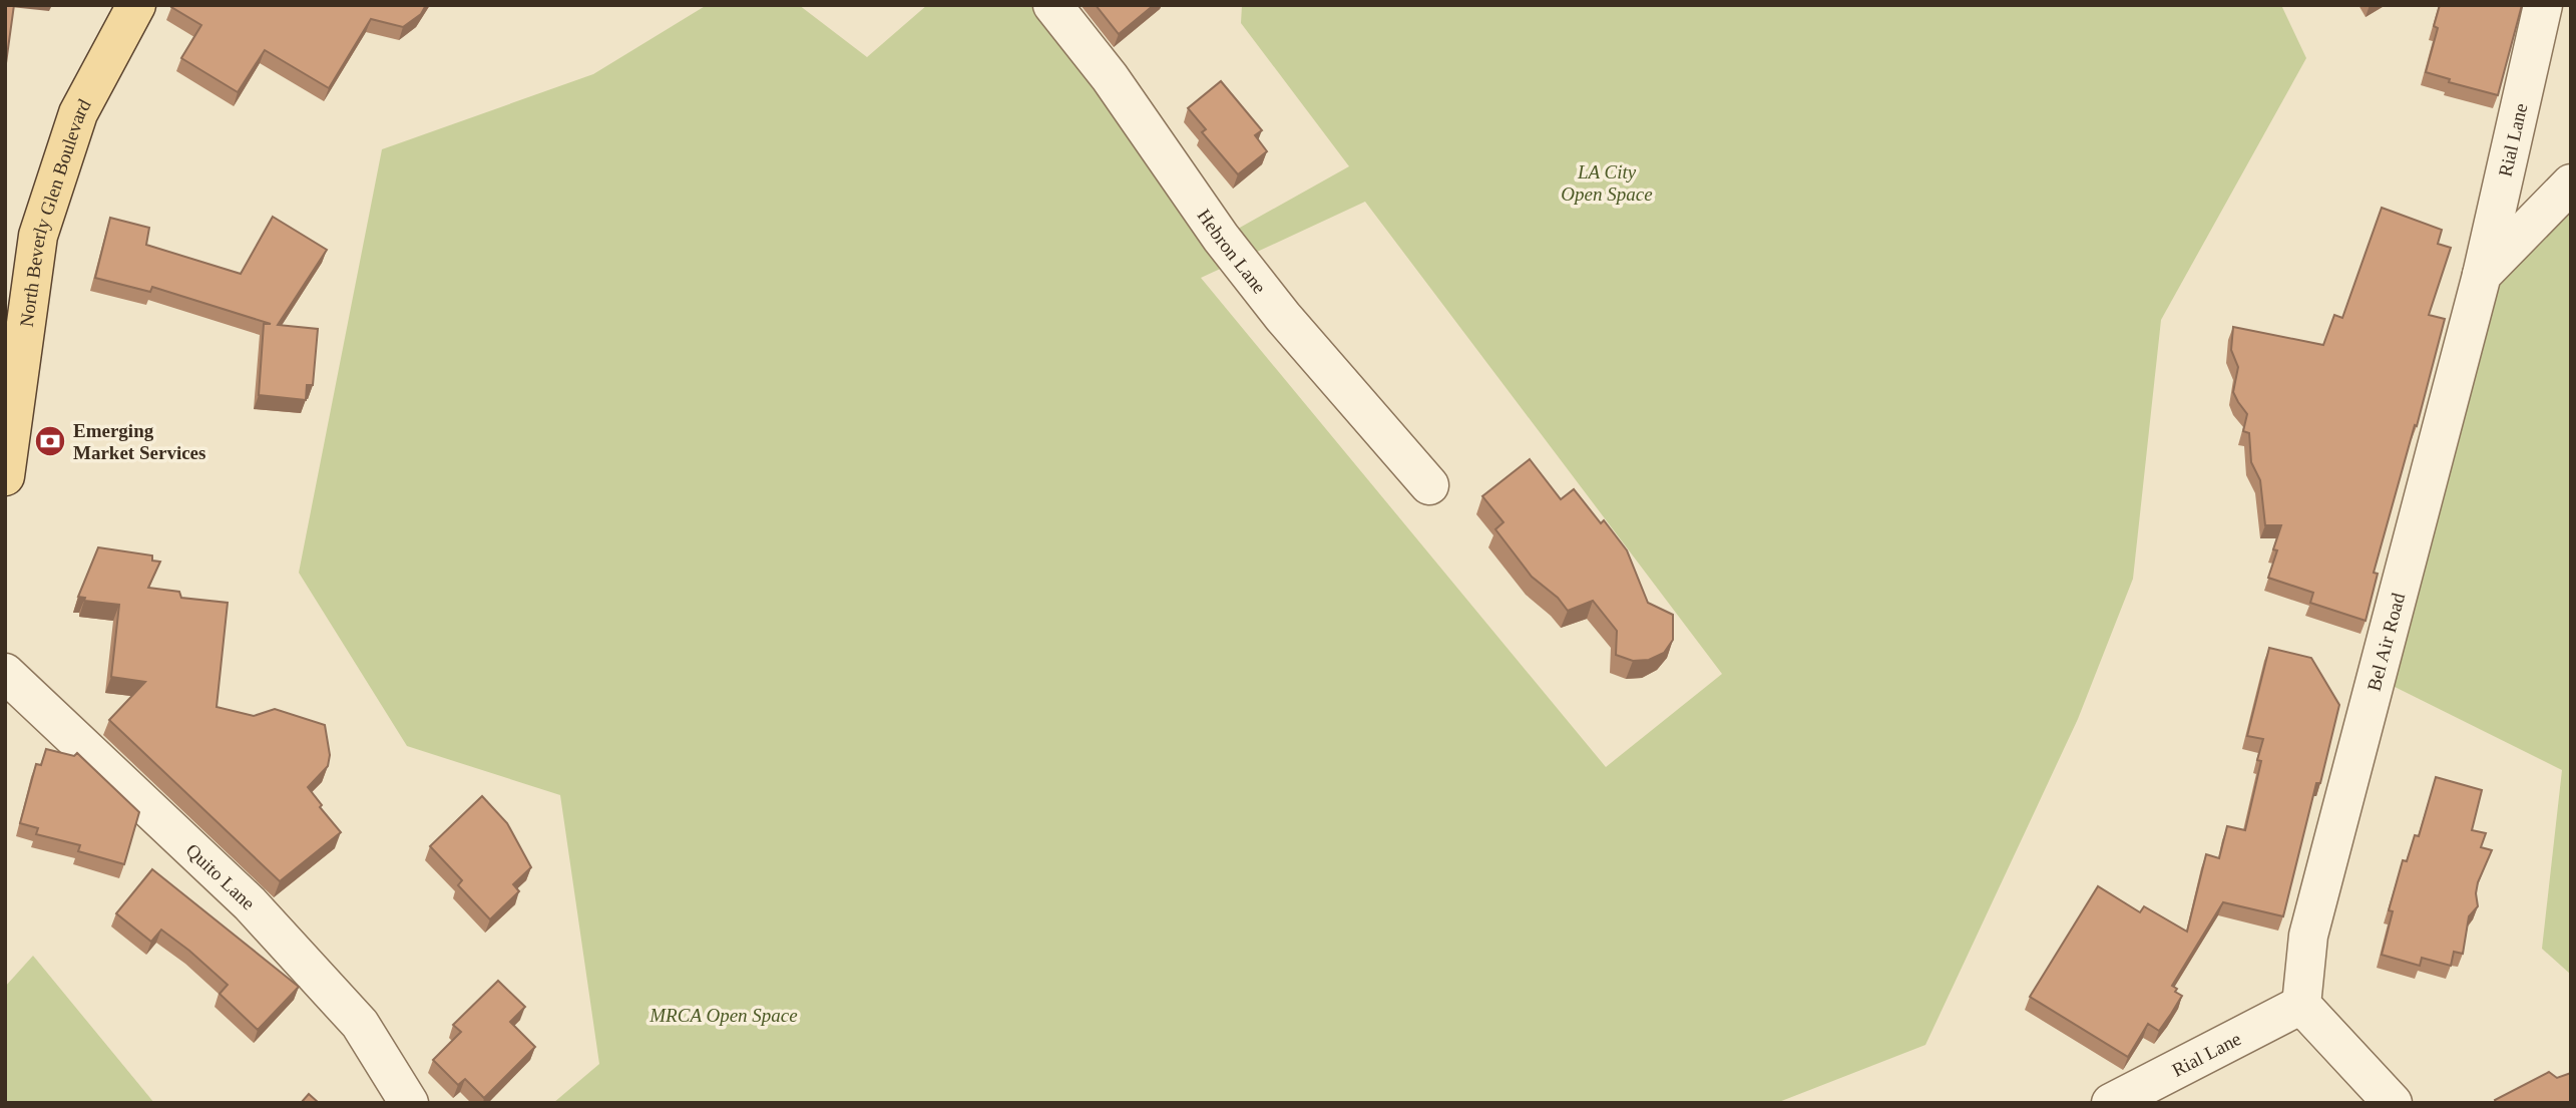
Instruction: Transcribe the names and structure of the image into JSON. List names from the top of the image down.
{
  "streets": {
    "main road": ["North Beverly Glen Boulevard"],
    "street": [
      "Rial Lane",
      "Hebron Lane",
      "Bel Air Road",
      "Quito Lane"
    ]
  },
  "crossings": [
    ["Rial Lane", "Bel Air Road"]
  ],
  "parks": ["LA City Open Space", "MRCA Open Space"],
  "places": {
    "bank": ["Emerging Market Services"]
  }
}
